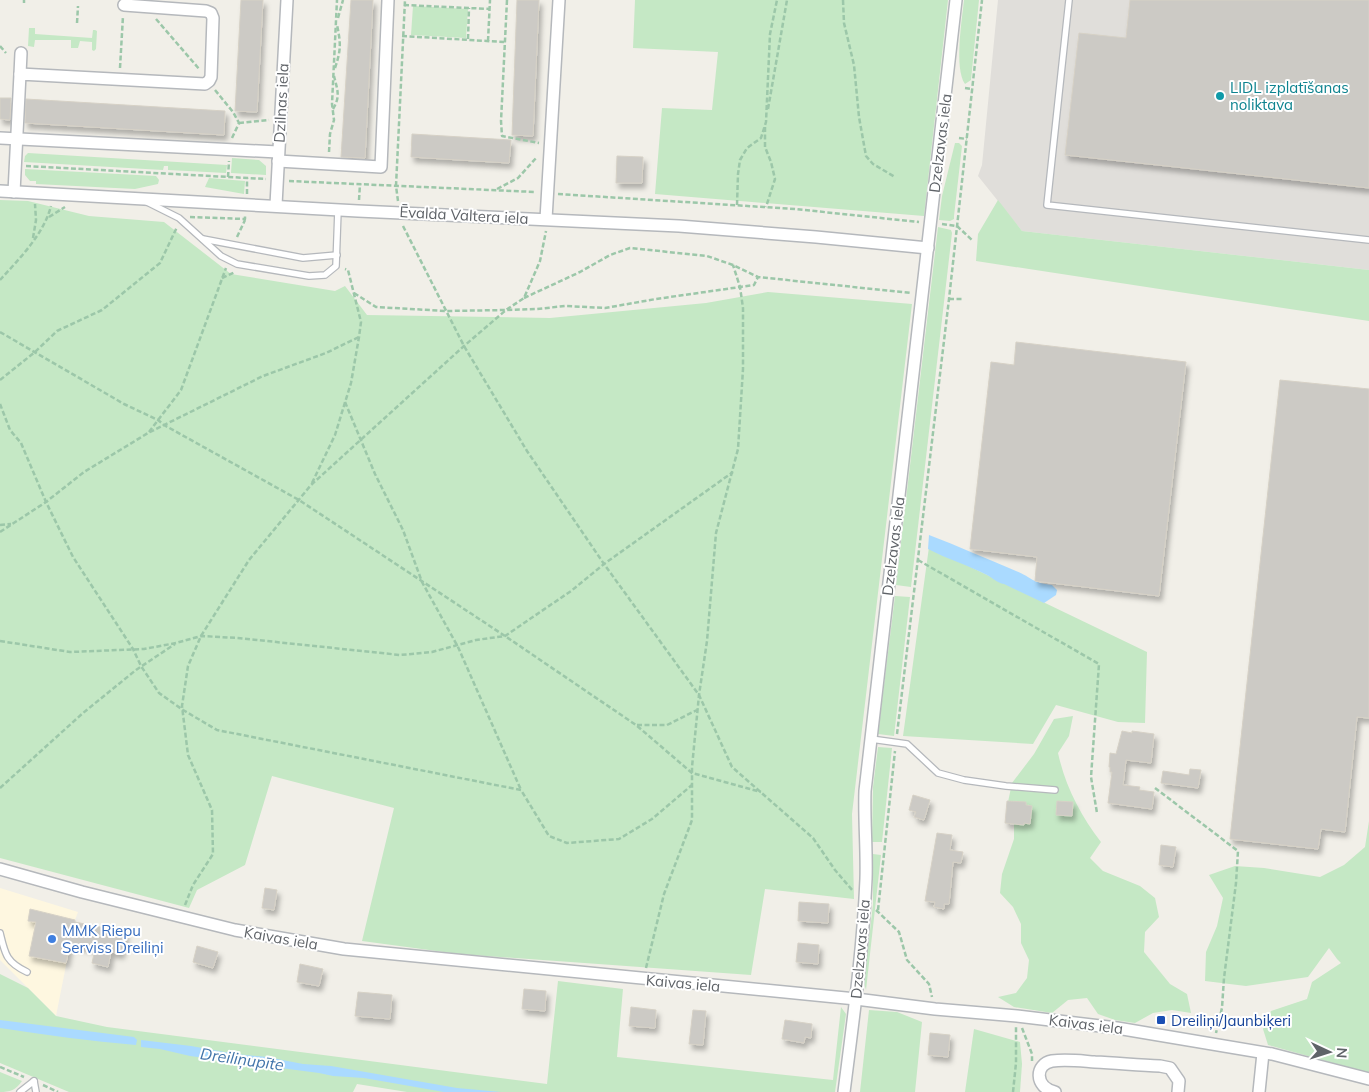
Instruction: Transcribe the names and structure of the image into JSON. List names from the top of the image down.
{
  "streets": {
    "street": [
      "Dzilnas iela",
      "Dzelzavas iela",
      "Ēvalda Valtera iela",
      "Kaivas iela"
    ]
  },
  "crossings": [
    ["Dzilnas iela", "Ēvalda Valtera iela"],
    ["Dzelzavas iela", "Ēvalda Valtera iela"],
    ["Dzelzavas iela", "Kaivas iela"]
  ],
  "water": ["Dreiliņupīte"],
  "places": {
    "other": ["LIDL izplatīšanas noliktava", "MMK Riepu Serviss Dreiliņi"],
    "transit": ["Dreiliņi/Jaunbiķeri"]
  },
  "north": "right"
}
